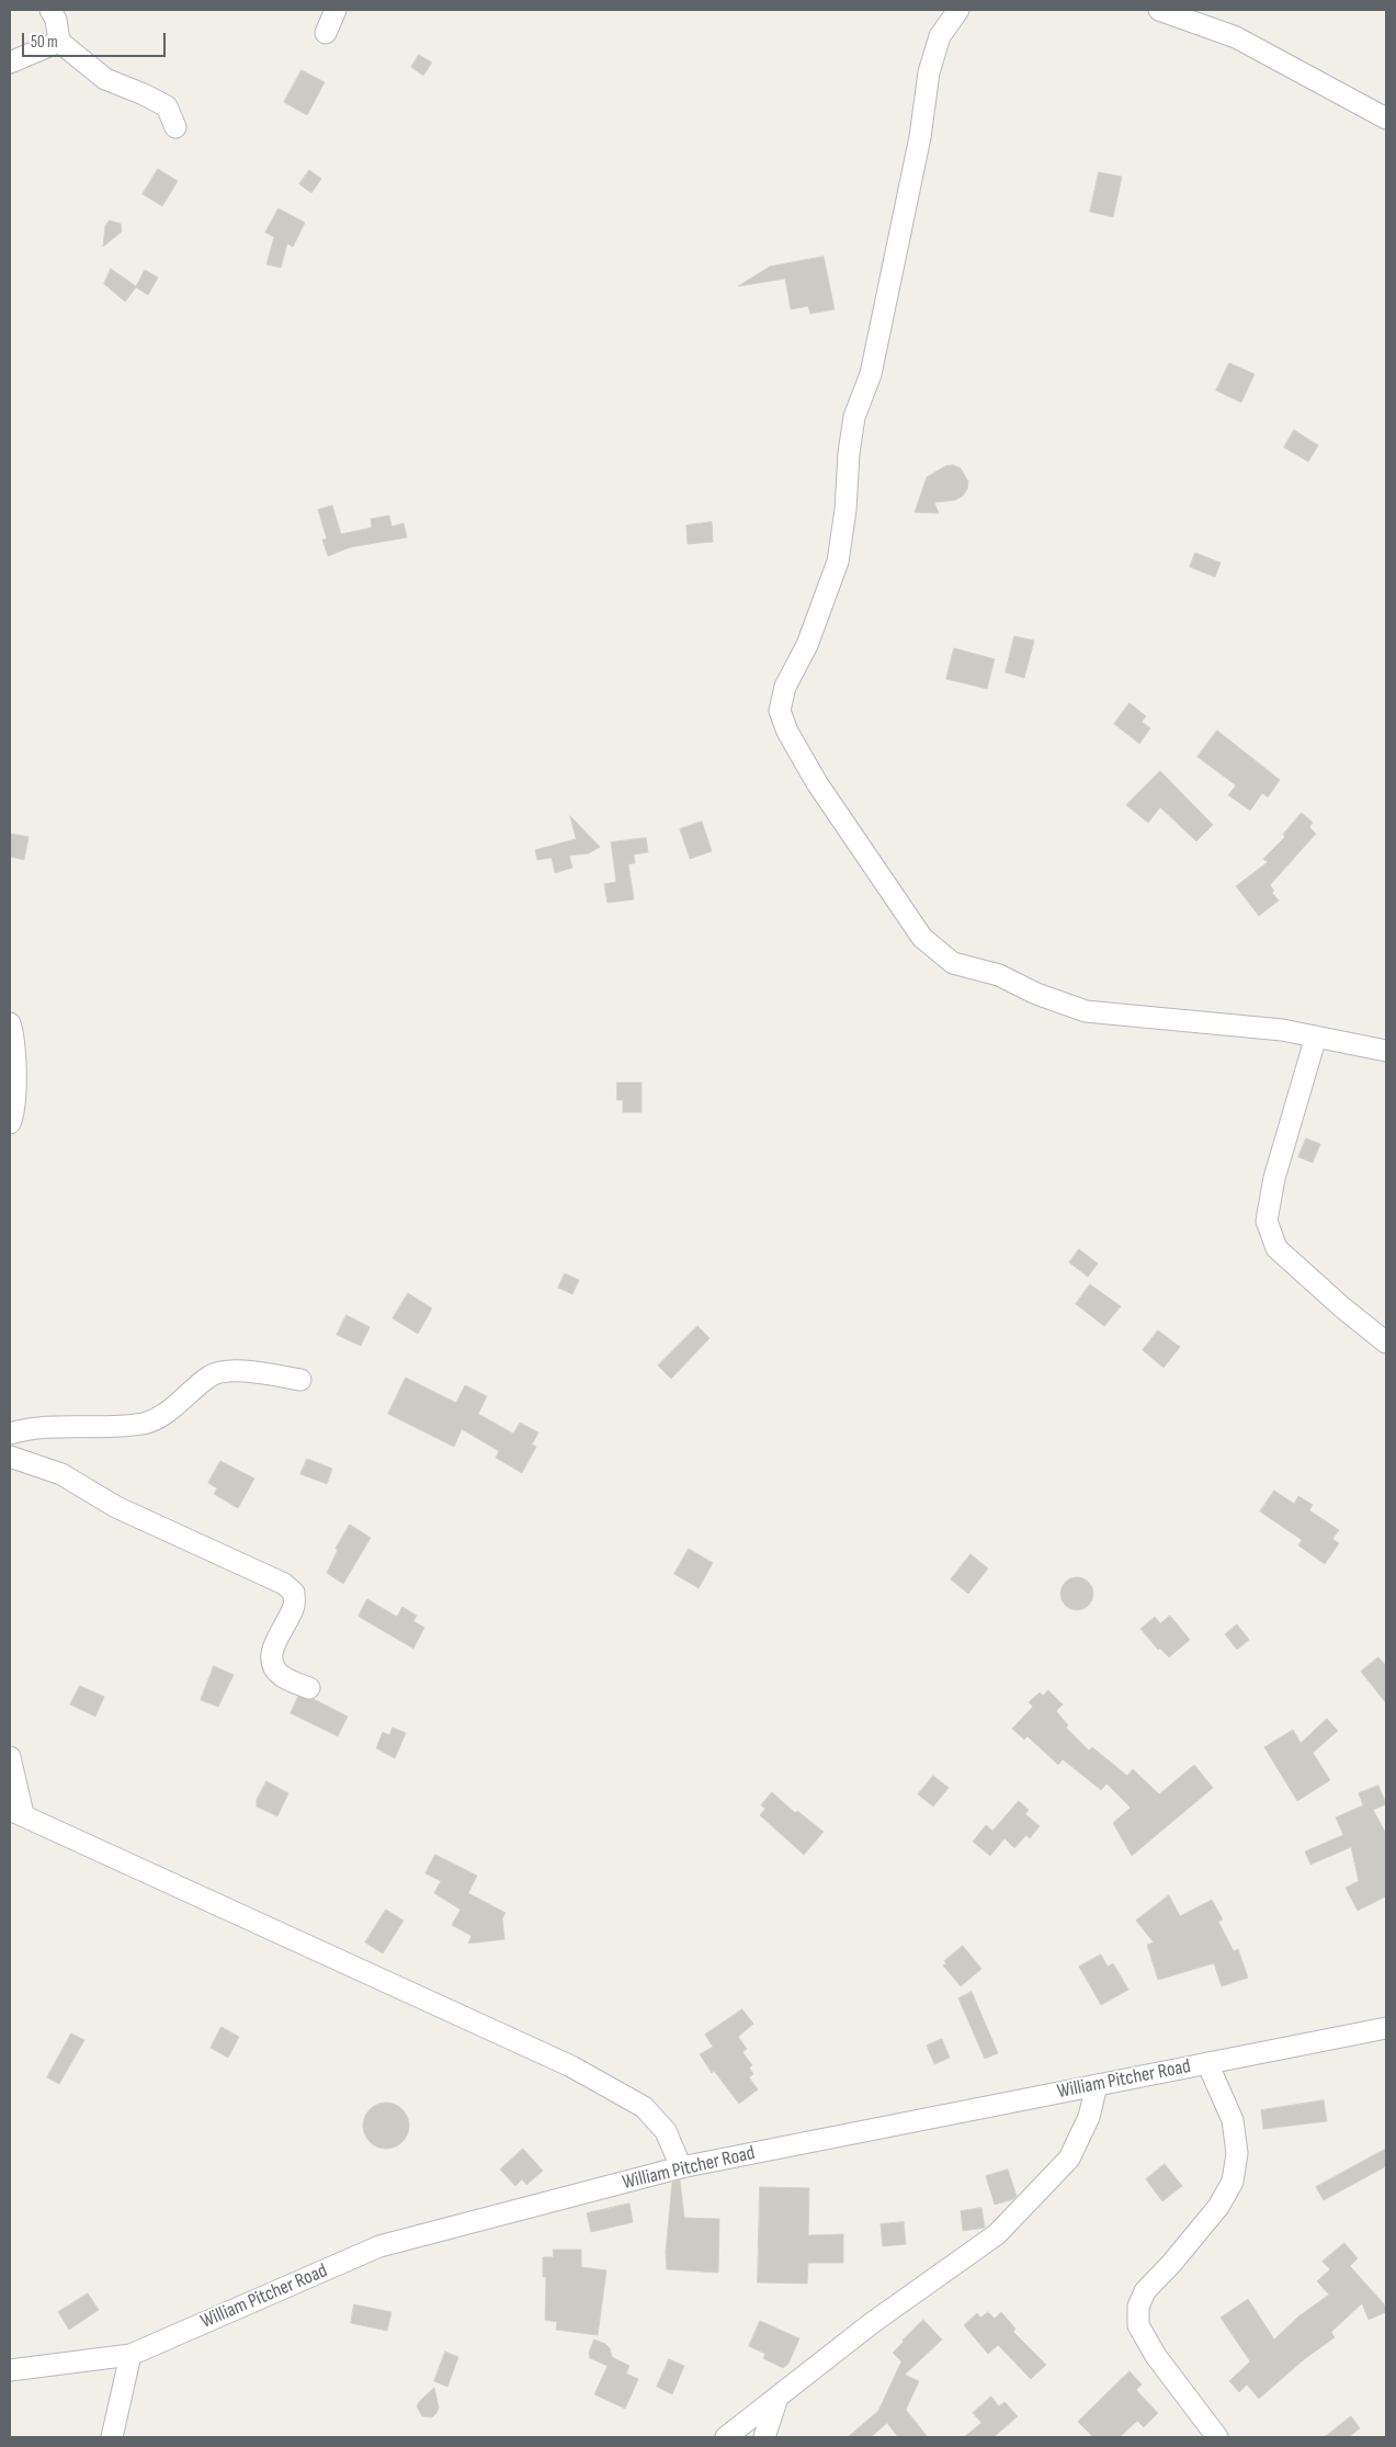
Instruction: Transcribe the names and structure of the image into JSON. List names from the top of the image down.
{
  "streets": {
    "street": ["William Pitcher Road"]
  },
  "scale_bar": "50 m"
}
